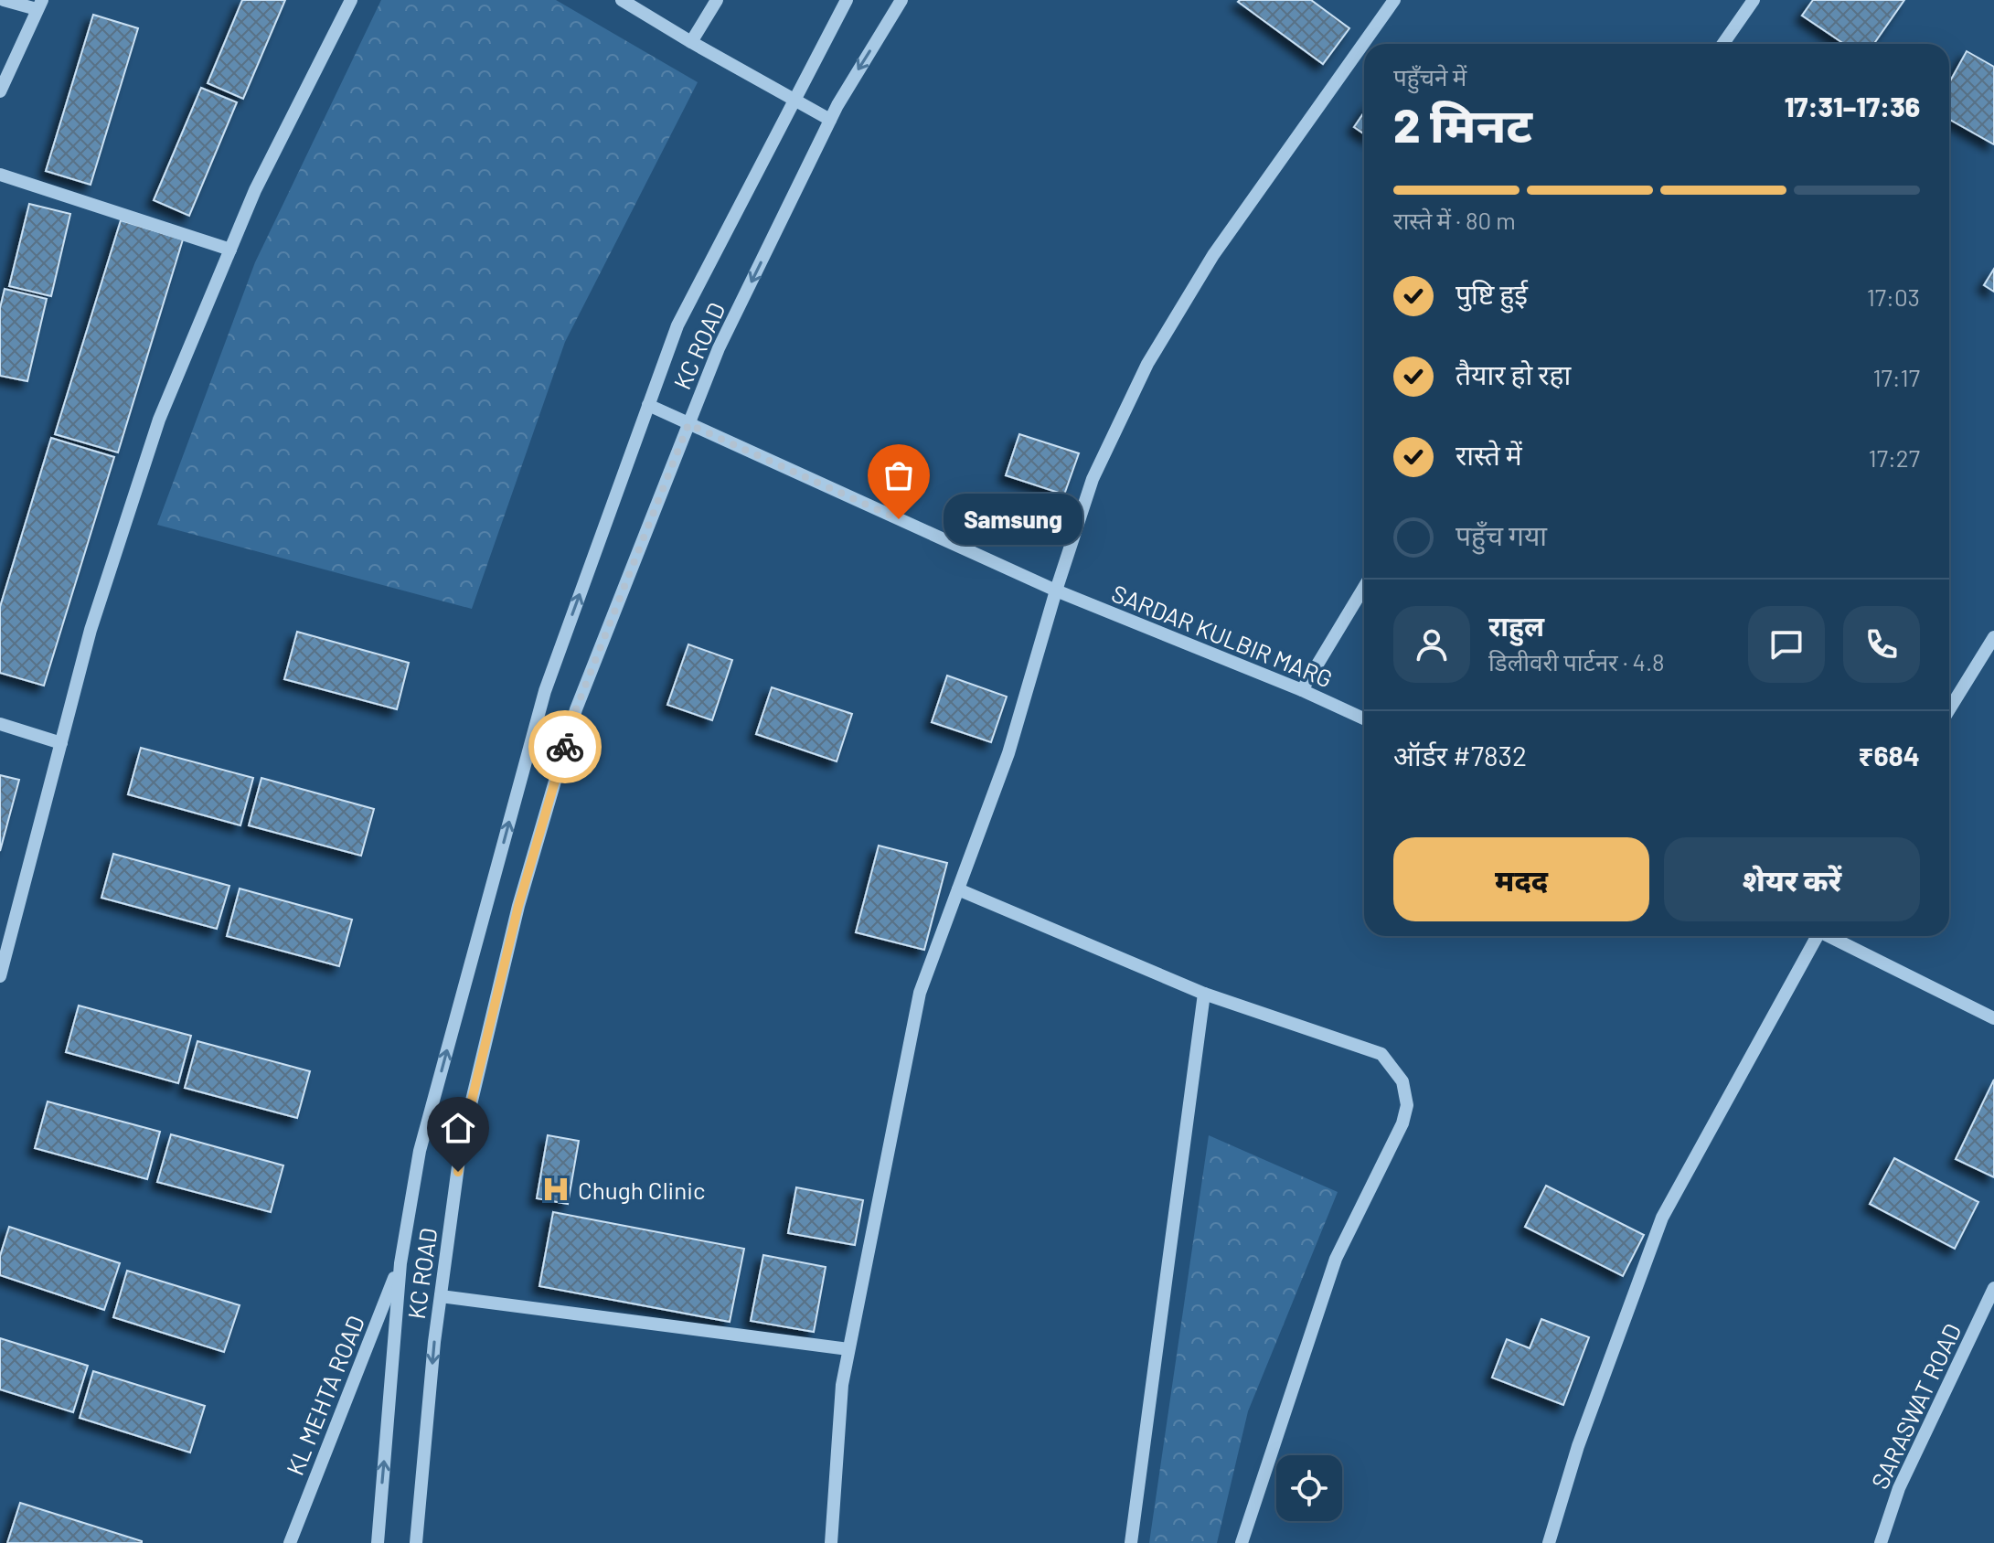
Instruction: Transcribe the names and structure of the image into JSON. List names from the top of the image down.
{
  "streets": {
    "street": [
      "KC ROAD",
      "SARDAR KULBIR MARG",
      "KL MEHTA ROAD",
      "SARASWAT ROAD"
    ]
  },
  "crossings": [
    ["KC ROAD", "SARDAR KULBIR MARG"]
  ],
  "places": {
    "other": ["Samsung"],
    "hospital": ["Chugh Clinic"]
  },
  "page": {
    "heading": ["2 मिनट", "पहुँचने में", "17:31–17:36"],
    "panel": [
      "राहुल",
      "डिलीवरी पार्टनर · 4.8",
      "ऑर्डर #7832",
      "₹684"
    ],
    "bar": "रास्ते में · 80 m",
    "list": [
      ["पुष्टि हुई", "17:03"],
      ["तैयार हो रहा", "17:17"],
      ["रास्ते में", "17:27"],
      "पहुँच गया"
    ],
    "bubble": "Samsung",
    "buttons": ["मदद", "शेयर करें"]
  }
}
